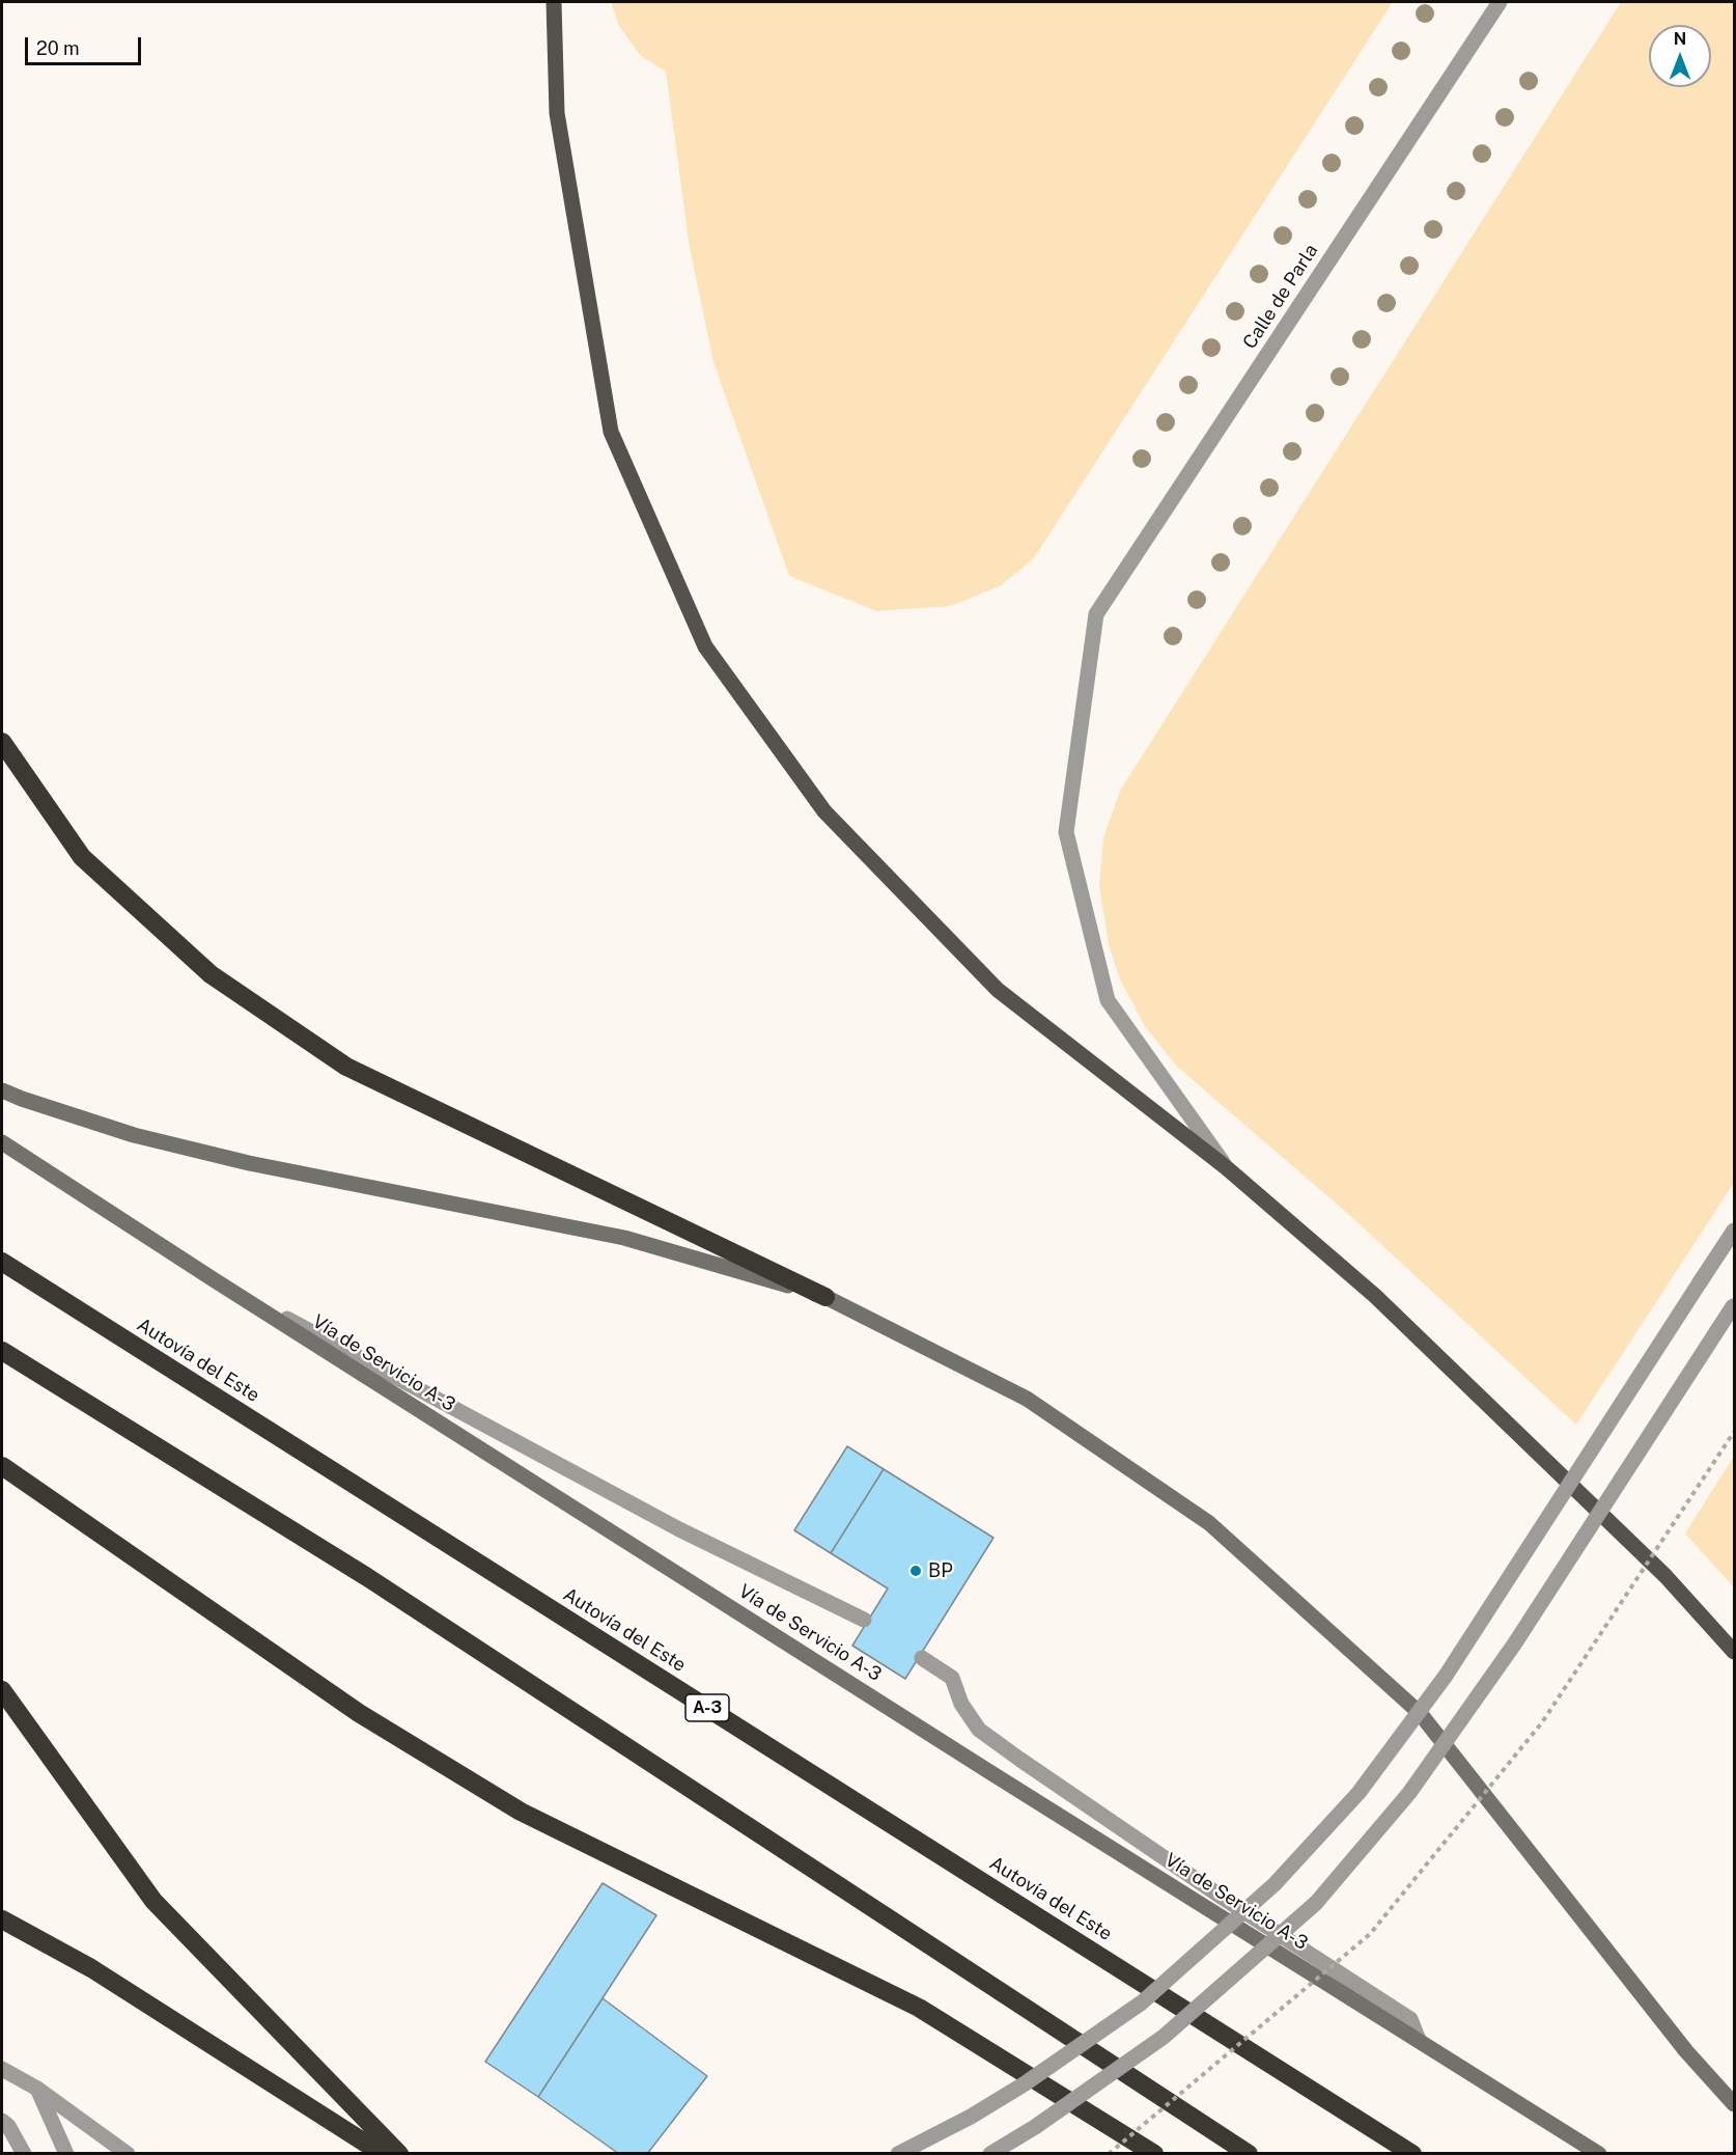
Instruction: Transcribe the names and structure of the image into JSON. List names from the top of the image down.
{
  "streets": {
    "highway": ["Autovía del Este", "A-3"],
    "main road": ["Vía de Servicio A-3"],
    "street": ["Calle de Parla"]
  },
  "places": ["BP"],
  "scale_bar": "20 m",
  "north": "top"
}
